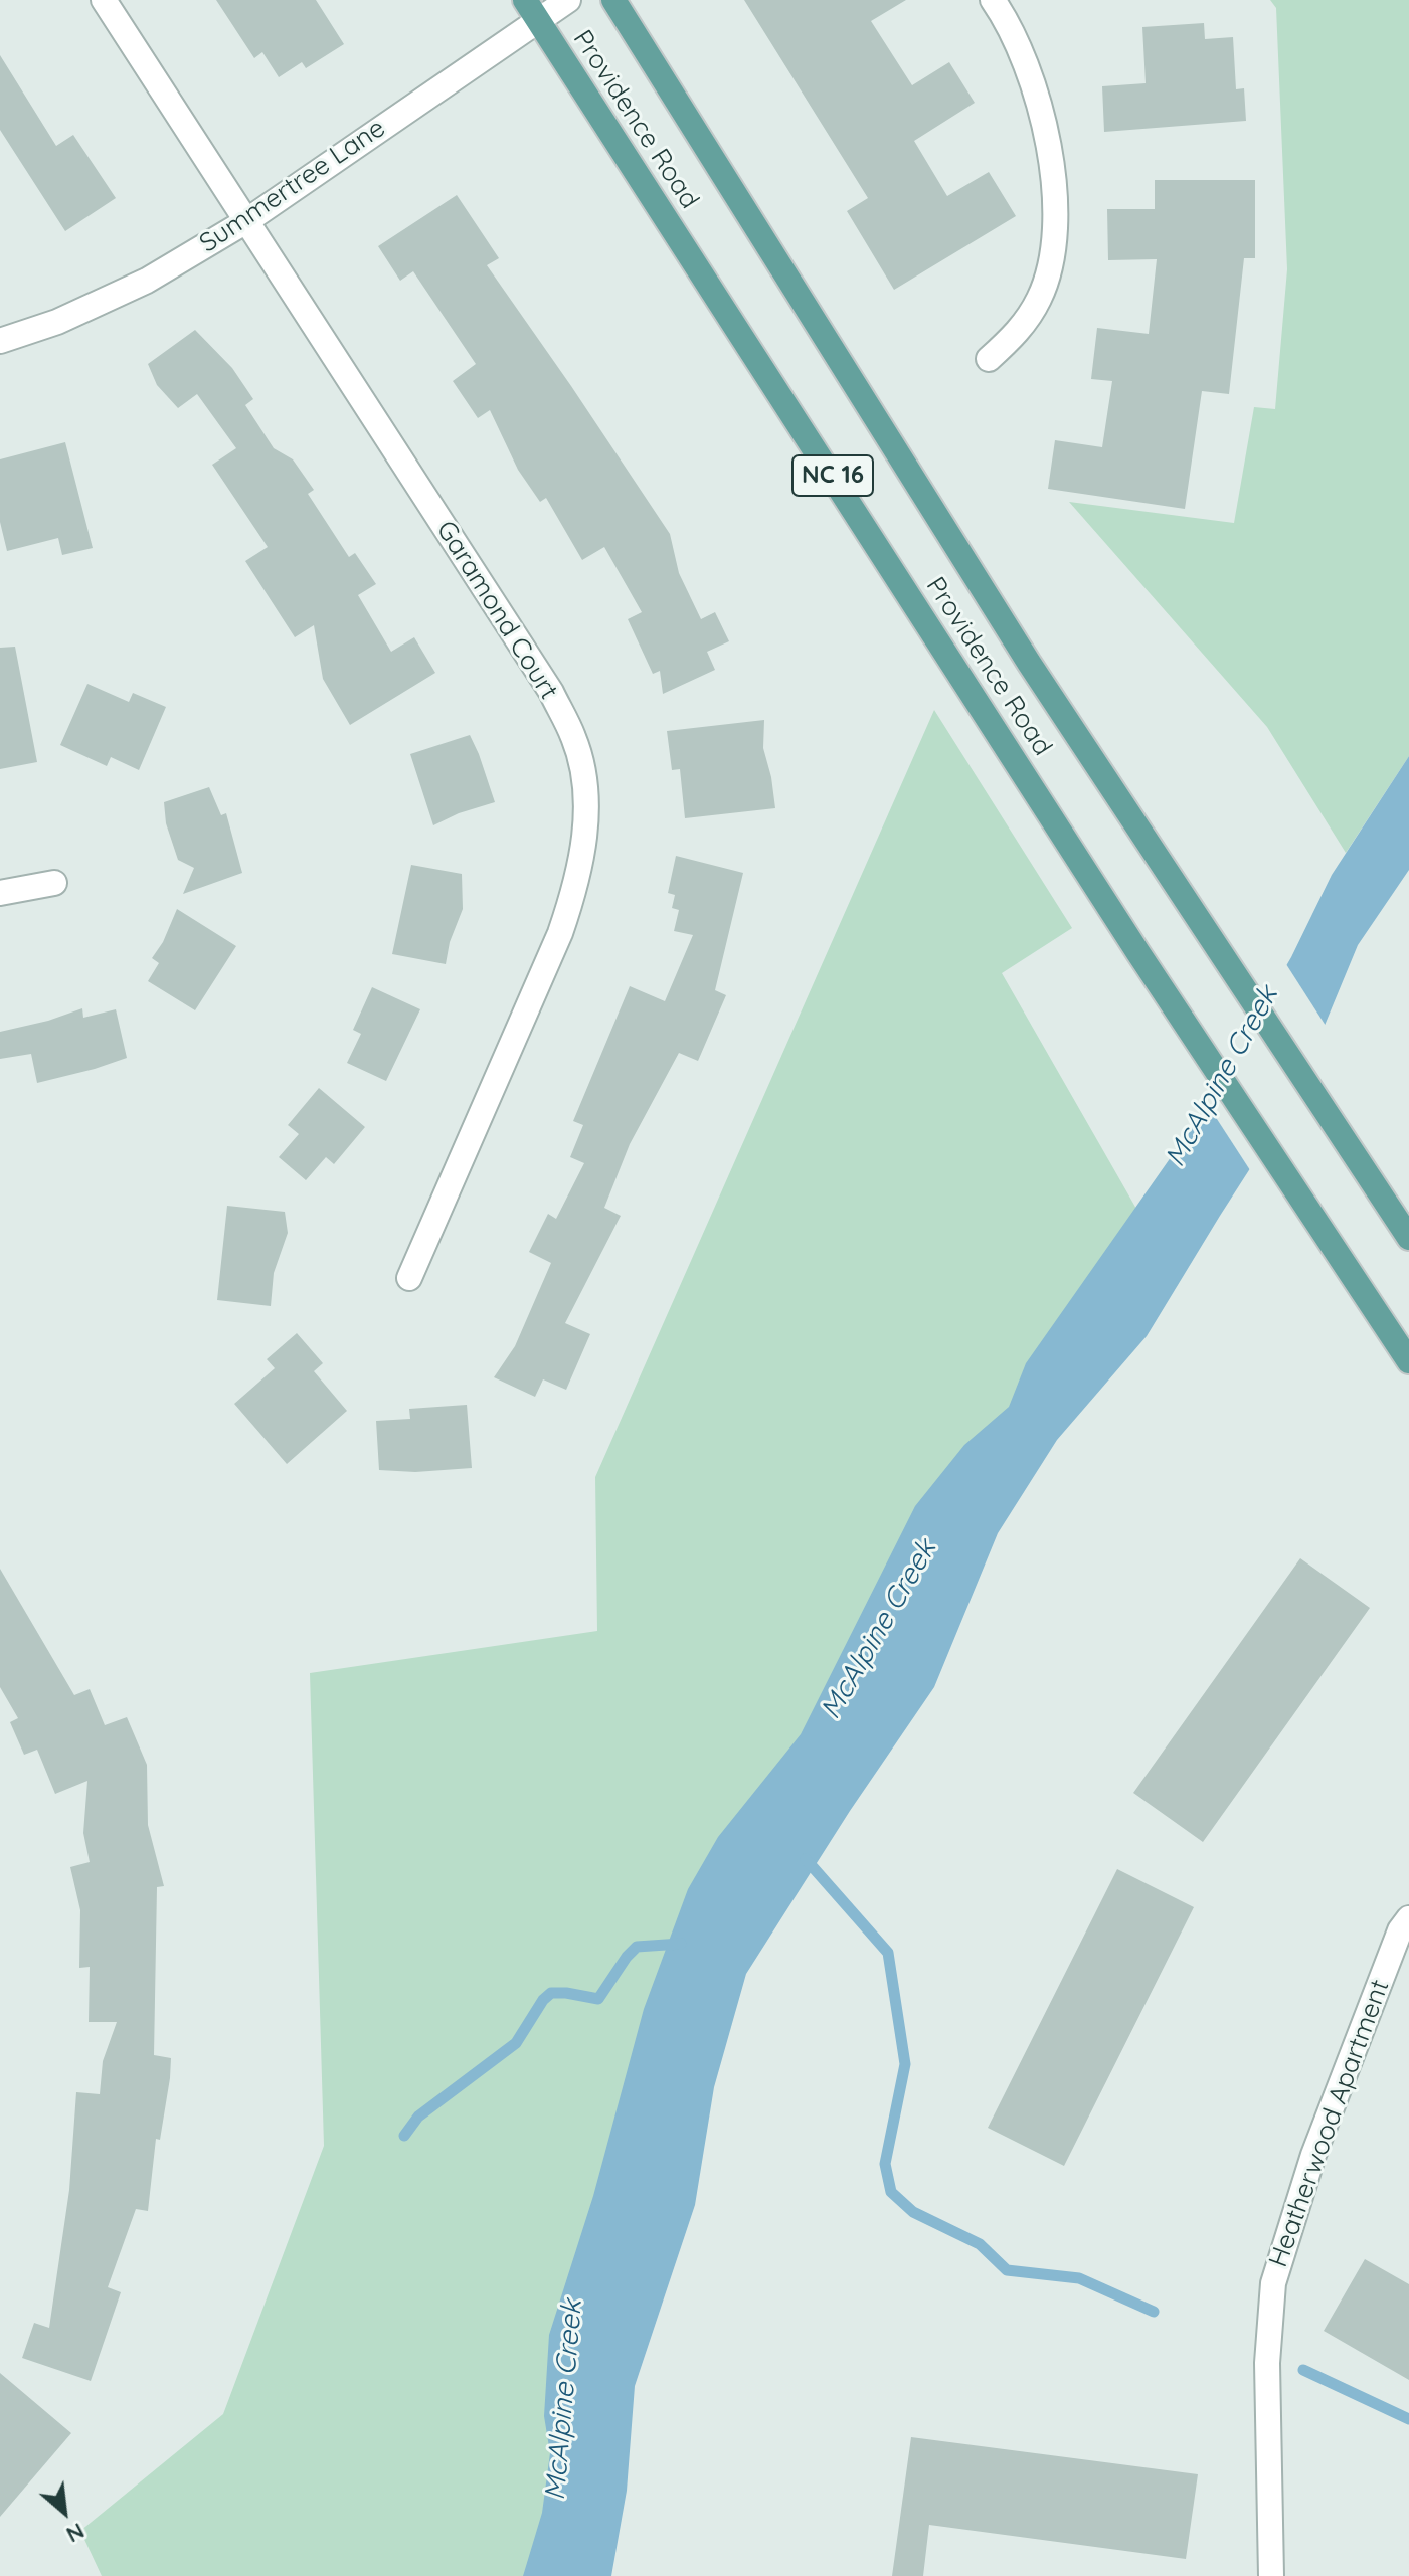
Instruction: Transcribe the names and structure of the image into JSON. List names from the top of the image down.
{
  "streets": {
    "main road": ["Providence Road", "NC 16"],
    "street": ["Summertree Lane", "Garamond Court", "Heatherwood Apartment"]
  },
  "crossings": [
    ["Providence Road", "Summertree Lane"],
    ["Summertree Lane", "Garamond Court"]
  ],
  "water": ["McAlpine Creek"],
  "north": "bottom right"
}
